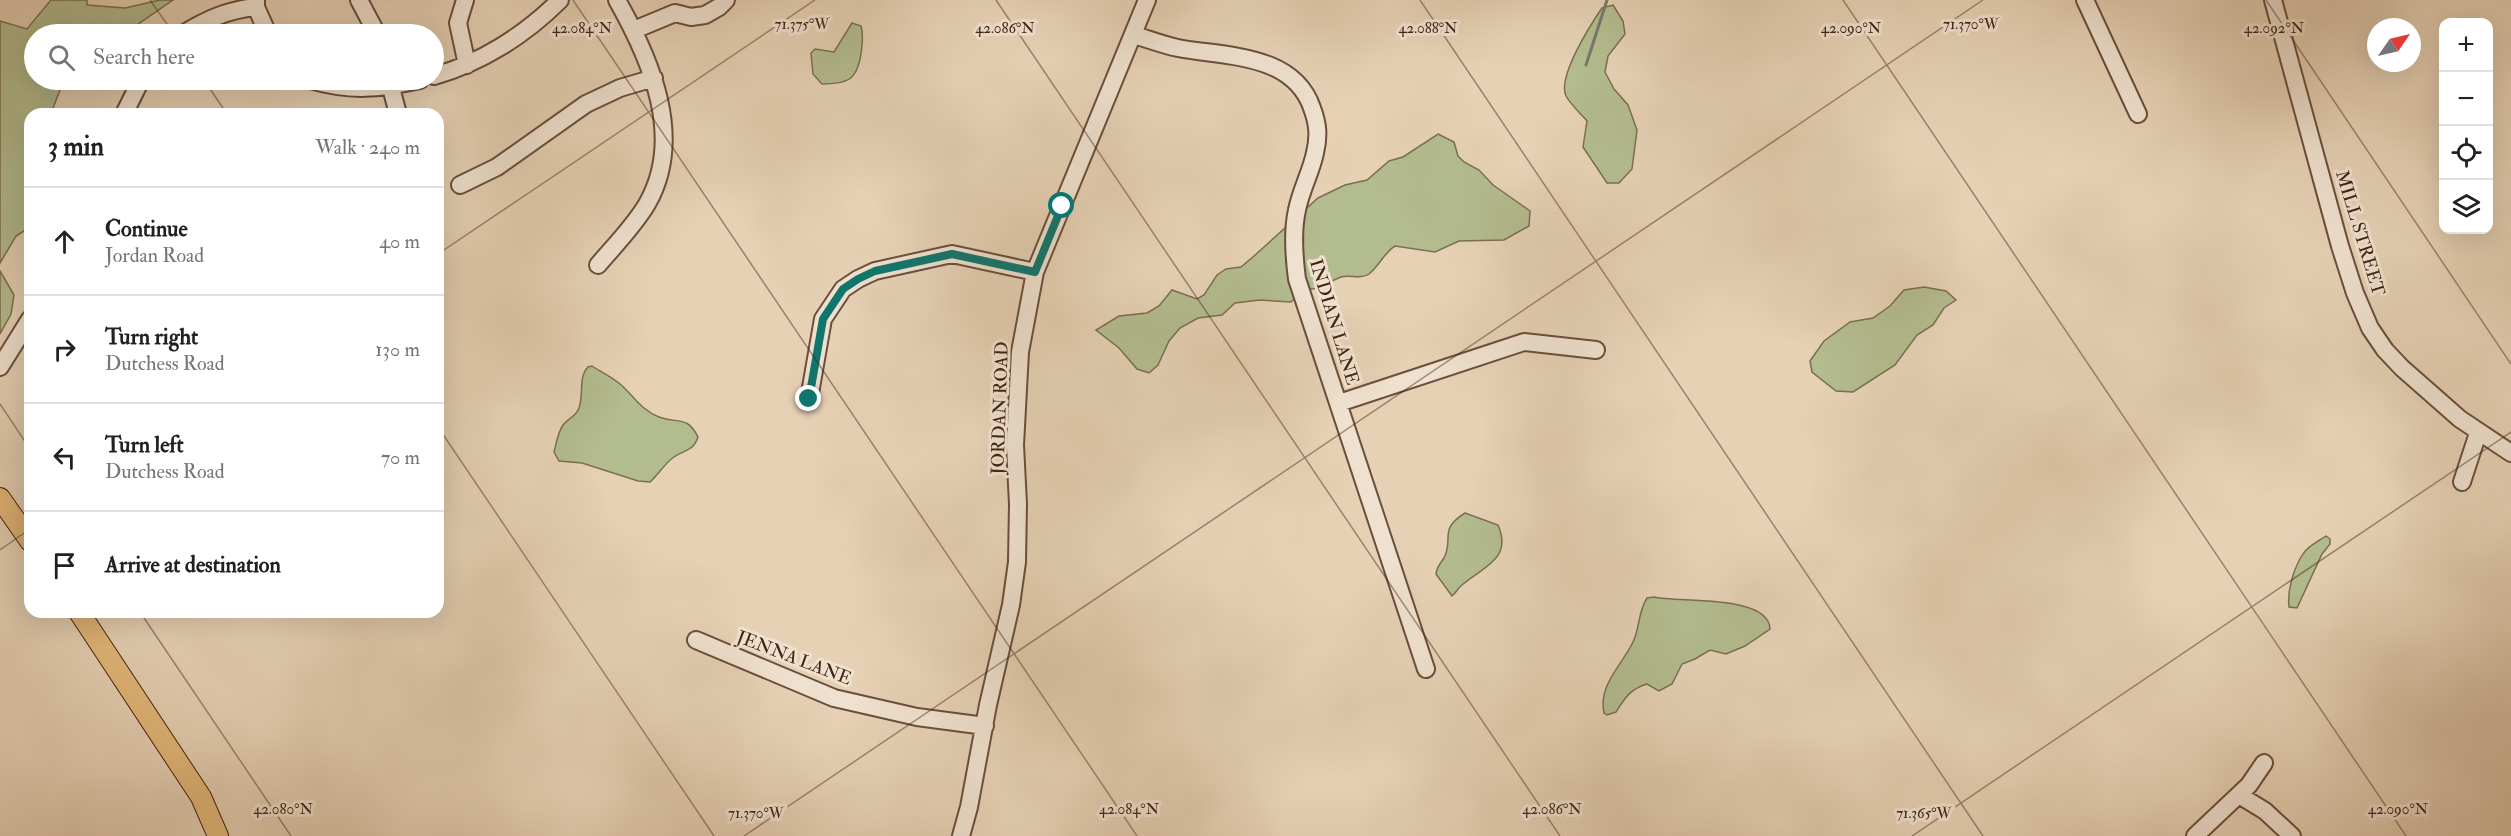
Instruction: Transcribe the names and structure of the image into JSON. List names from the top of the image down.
{
  "streets": {
    "street": [
      "MILL STREET",
      "INDIAN LANE",
      "JORDAN ROAD",
      "JENNA LANE"
    ]
  },
  "crossings": [
    ["INDIAN LANE", "JORDAN ROAD"],
    ["JORDAN ROAD", "JENNA LANE"]
  ],
  "north": "top right",
  "page": {
    "map_buttons": ["+", "−"],
    "search": "Search here",
    "heading": ["3 min", "Walk · 240 m"],
    "list": [
      ["Continue", "Jordan Road", "40 m"],
      ["Turn right", "Dutchess Road", "130 m"],
      ["Turn left", "Dutchess Road", "70 m"],
      "Arrive at destination"
    ]
  },
  "coordinates": [
    "71.375°W",
    "71.370°W",
    "42.090°N",
    "42.084°N",
    "42.086°N",
    "42.088°N",
    "42.092°N",
    "42.080°N",
    "71.365°W"
  ]
}
